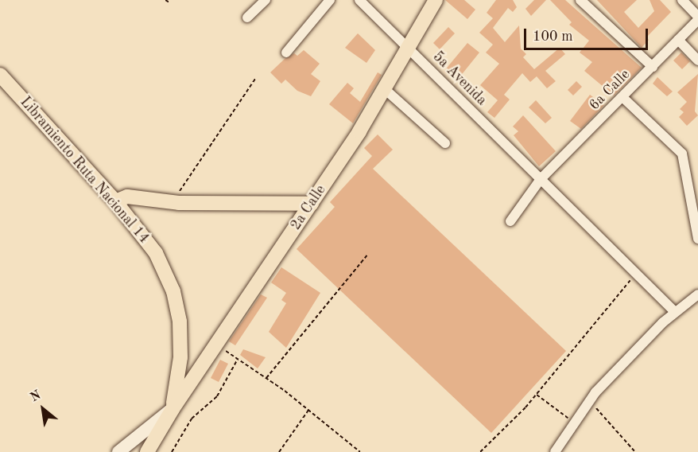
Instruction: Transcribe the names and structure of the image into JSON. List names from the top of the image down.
{
  "streets": {
    "main road": ["Libramiento Ruta Nacional 14", "2a Calle"],
    "street": ["5a Avenida", "6a Calle"]
  },
  "crossings": [
    ["5a Avenida", "6a Calle"],
    ["5a Avenida", "2a Calle"],
    ["Libramiento Ruta Nacional 14", "2a Calle"]
  ],
  "scale_bar": "100 m",
  "north": "top left"
}
